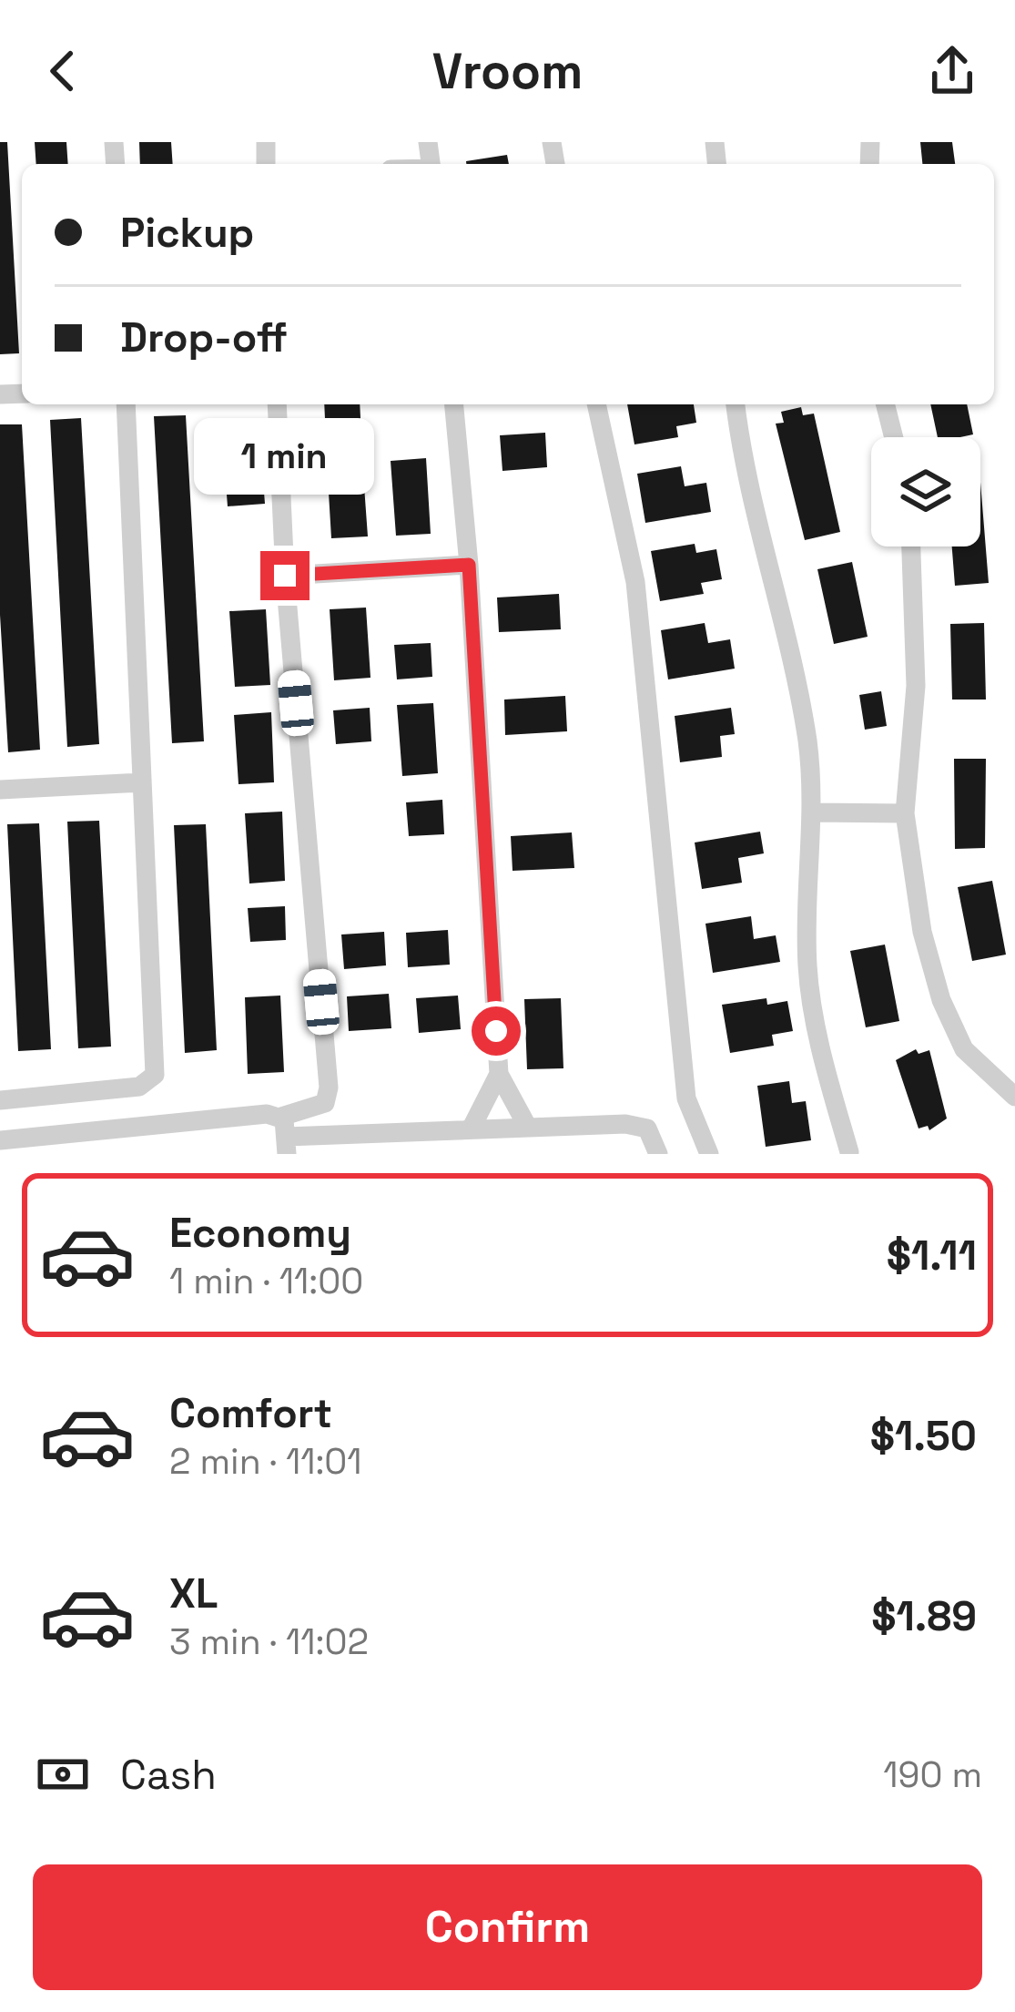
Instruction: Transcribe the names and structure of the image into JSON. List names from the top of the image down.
{
  "page": {
    "header": "Vroom",
    "banner": ["Pickup", "Drop-off"],
    "bubble": "1 min",
    "list": [
      {
        "name": "Economy",
        "note": "1 min · 11:00",
        "value": "$1.11"
      },
      {
        "name": "Comfort",
        "note": "2 min · 11:01",
        "value": "$1.50"
      },
      {
        "name": "XL",
        "note": "3 min · 11:02",
        "value": "$1.89"
      }
    ],
    "pay": ["Cash", "190 m"],
    "buttons": "Confirm"
  }
}
